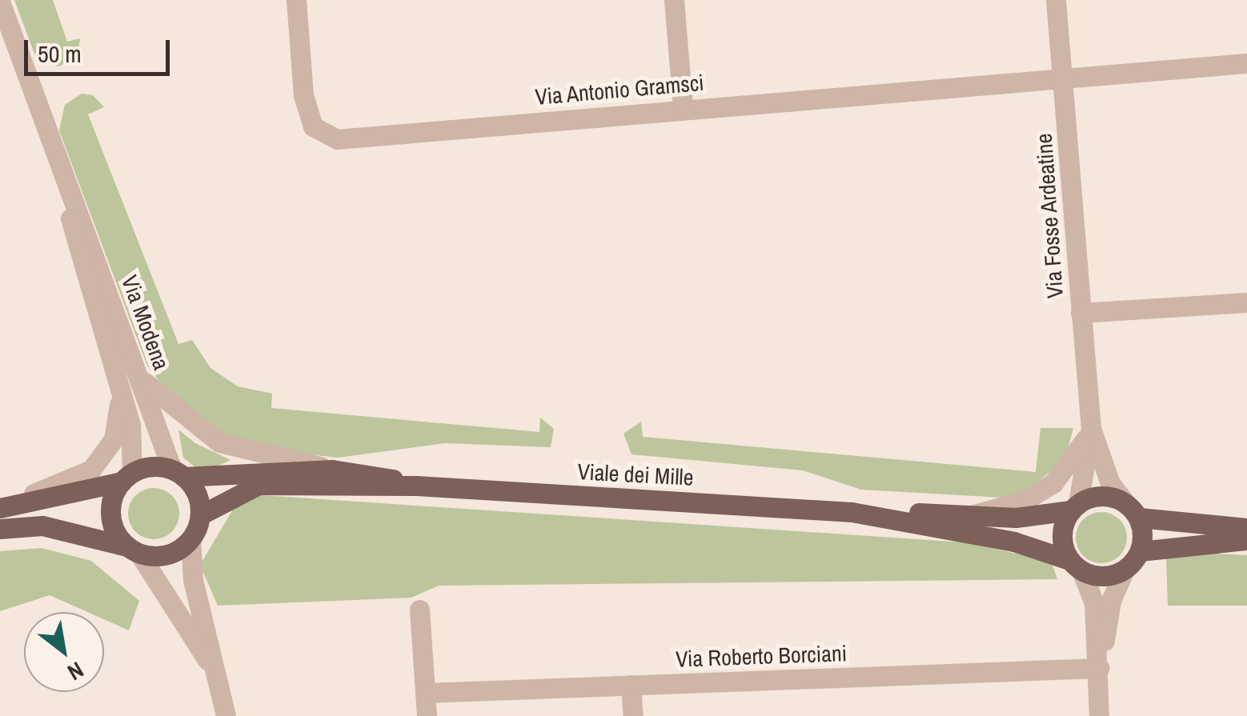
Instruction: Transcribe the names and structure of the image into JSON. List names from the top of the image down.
{
  "streets": {
    "main road": ["Viale dei Mille"],
    "street": [
      "Via Antonio Gramsci",
      "Via Fosse Ardeatine",
      "Via Modena",
      "Via Roberto Borciani"
    ]
  },
  "crossings": [
    ["Via Antonio Gramsci", "Via Fosse Ardeatine"],
    ["Via Fosse Ardeatine", "Viale dei Mille"],
    ["Via Modena", "Viale dei Mille"]
  ],
  "scale_bar": "50 m",
  "north": "bottom right"
}
